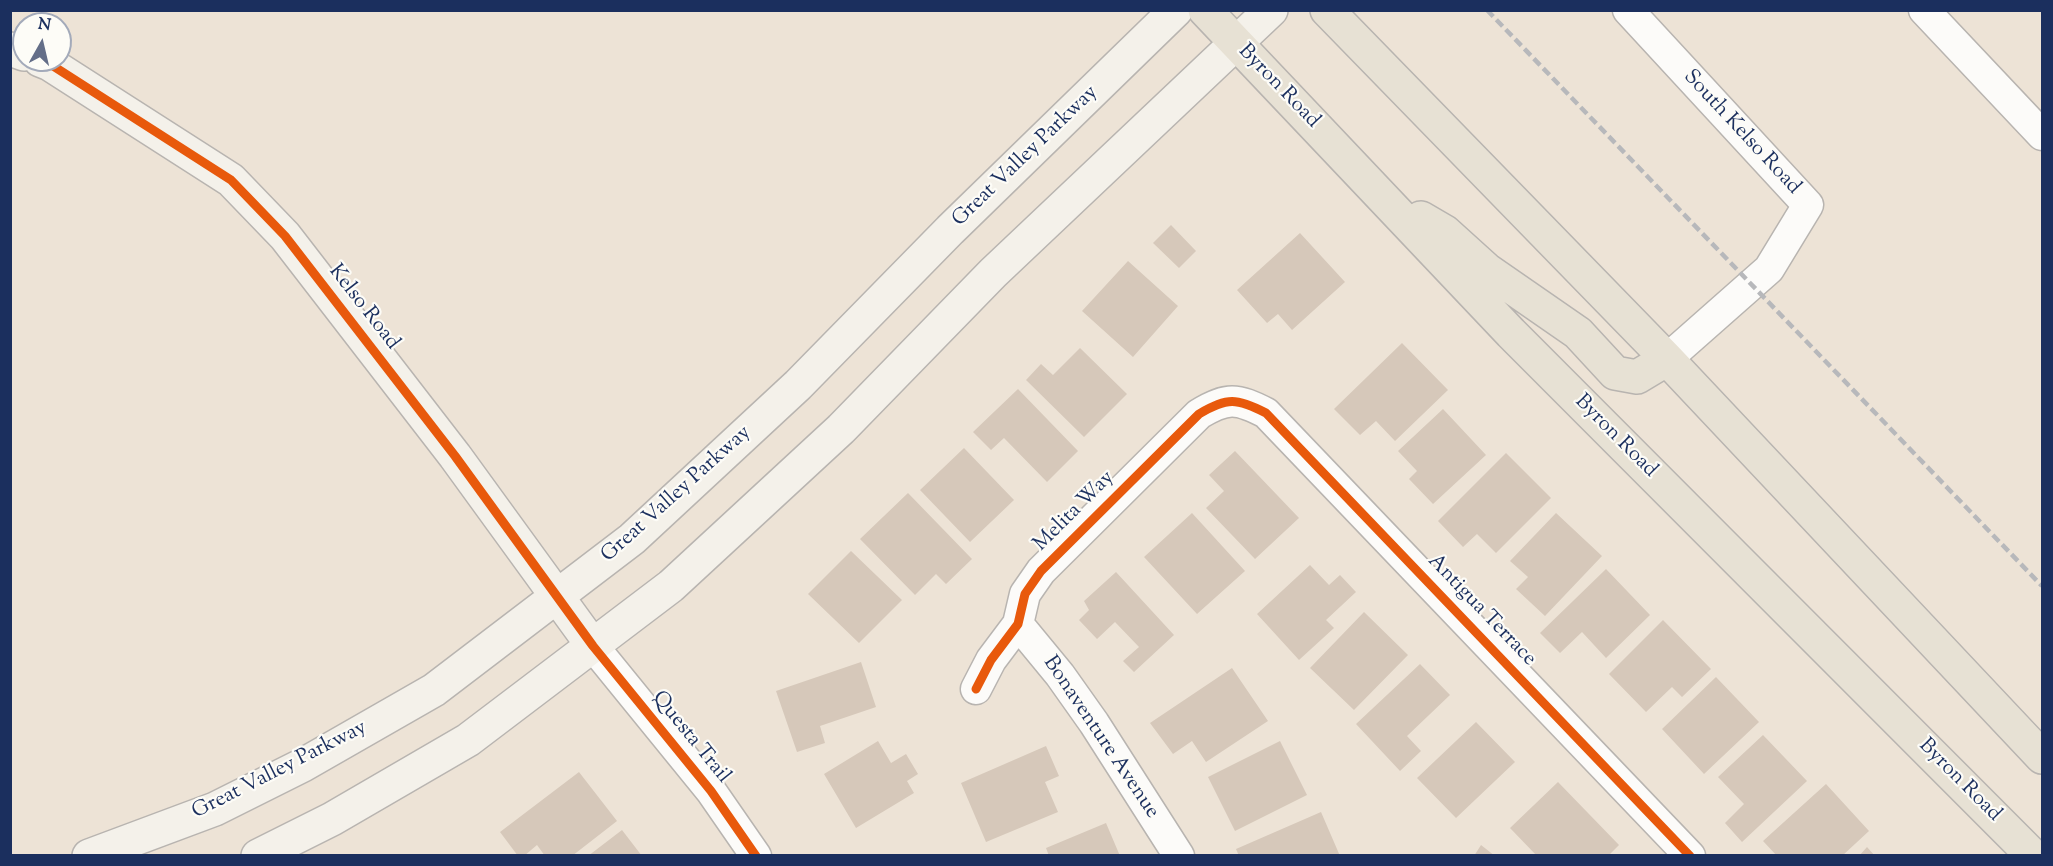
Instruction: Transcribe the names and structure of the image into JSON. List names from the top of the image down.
{
  "streets": {
    "main road": ["Byron Road", "Great Valley Parkway", "Kelso Road"],
    "street": [
      "South Kelso Road",
      "Melita Way",
      "Antigua Terrace",
      "Questa Trail",
      "Bonaventure Avenue"
    ]
  },
  "crossings": [
    ["Great Valley Parkway", "Kelso Road"],
    ["Kelso Road", "Questa Trail"],
    ["Melita Way", "Antigua Terrace"],
    ["Melita Way", "Bonaventure Avenue"]
  ],
  "north": "top"
}
